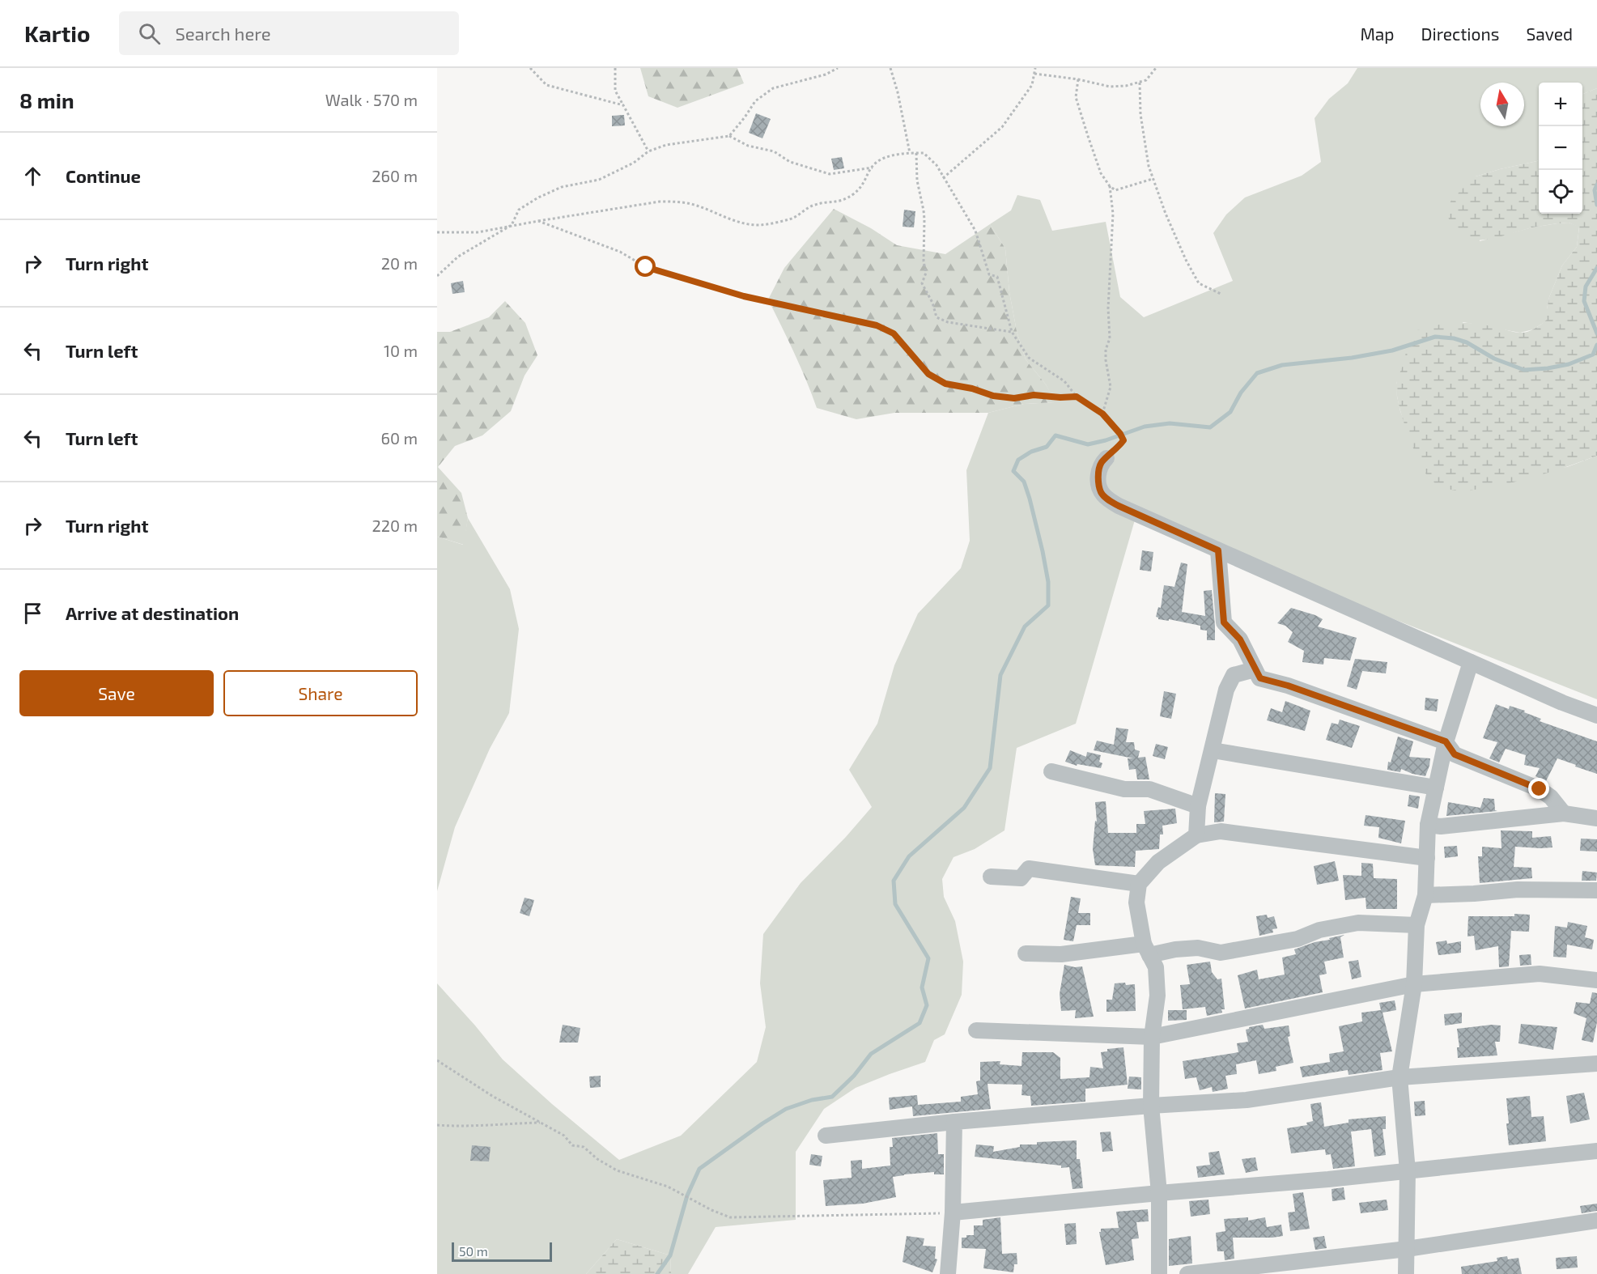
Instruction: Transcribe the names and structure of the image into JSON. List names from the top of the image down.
{
  "scale_bar": "50 m",
  "north": "top",
  "page": {
    "header": "Kartio",
    "search": "Search here",
    "nav": ["Map", "Directions", "Saved"],
    "heading": ["8 min", "Walk · 570 m"],
    "map_buttons": ["+", "−"],
    "list": [
      ["Continue", "260 m"],
      ["Turn right", "20 m"],
      ["Turn left", "10 m"],
      ["Turn left", "60 m"],
      ["Turn right", "220 m"],
      "Arrive at destination"
    ],
    "buttons": ["Save", "Share"],
    "scale": "50 m"
  }
}
